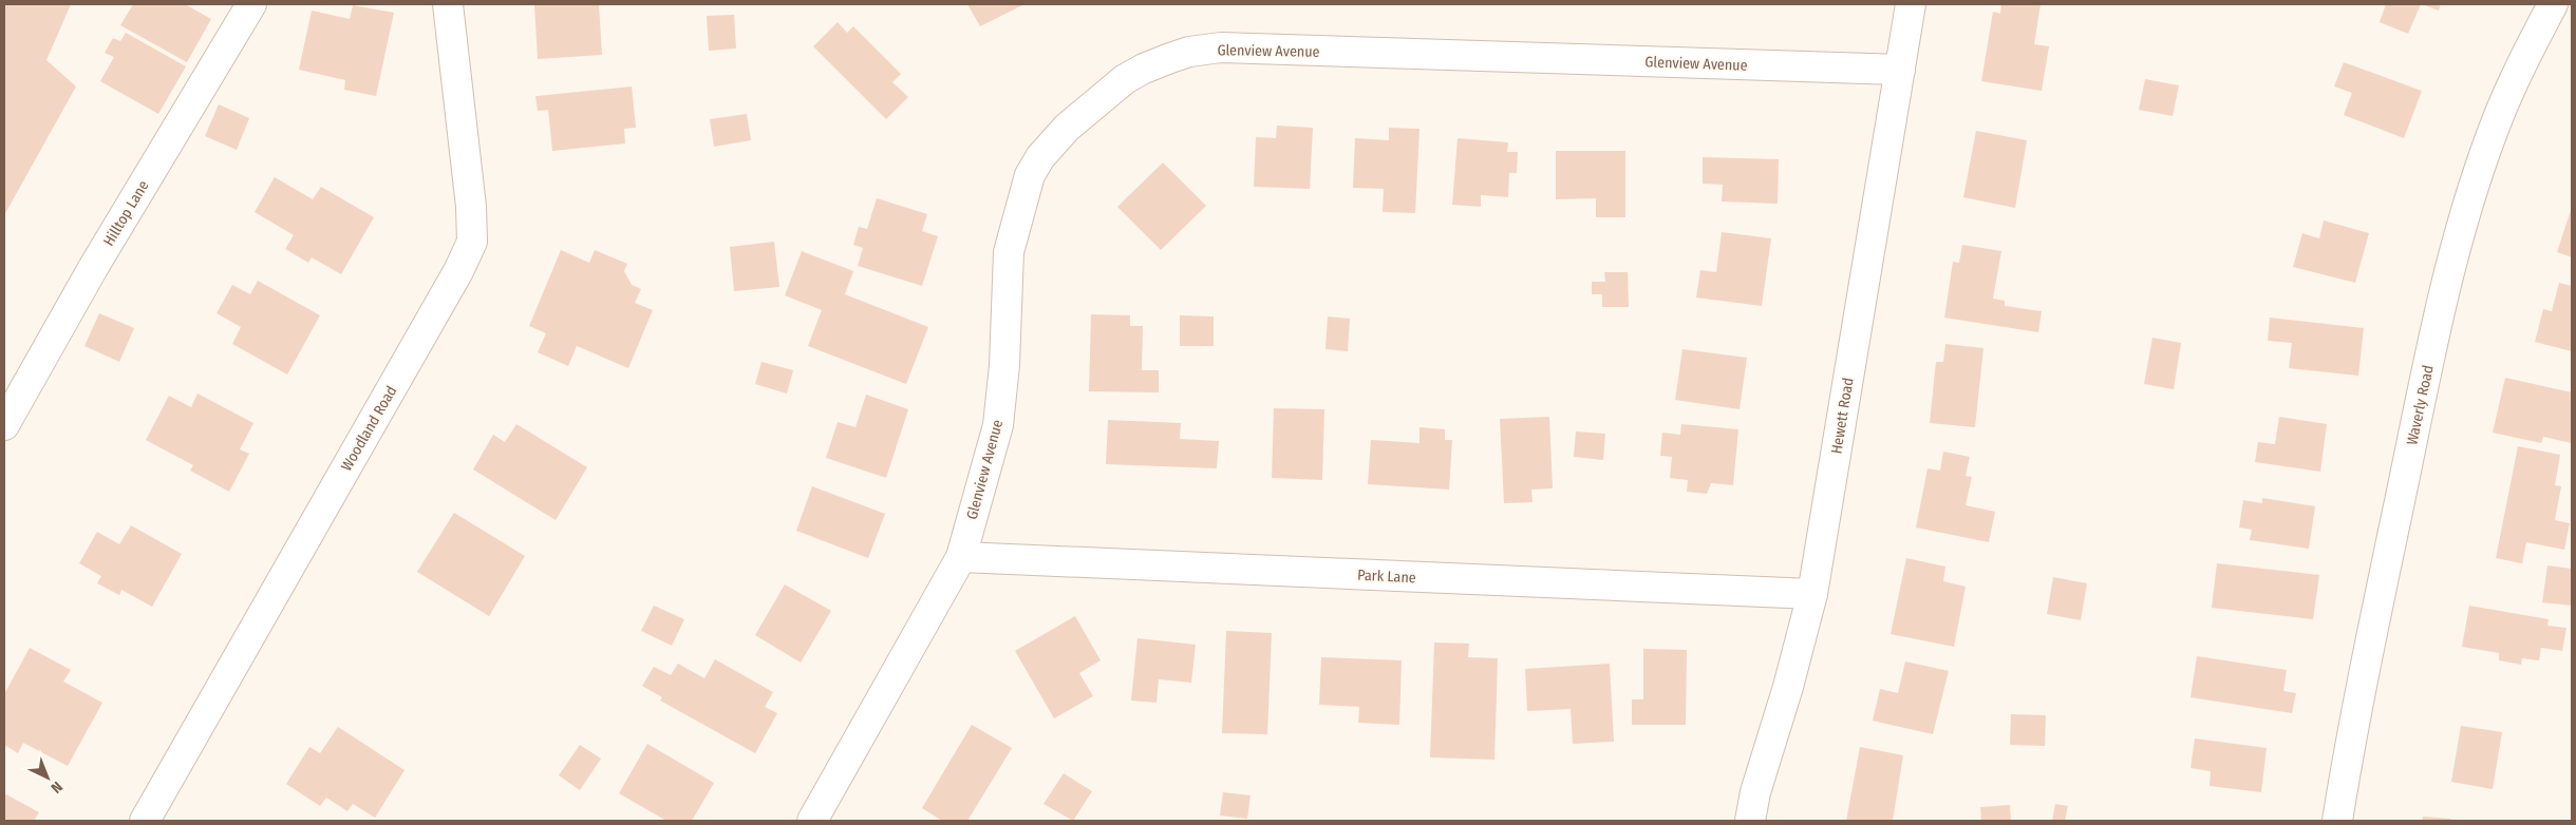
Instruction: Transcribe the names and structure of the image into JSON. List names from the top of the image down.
{
  "streets": {
    "street": [
      "Glenview Avenue",
      "Hilltop Lane",
      "Waverly Road",
      "Hewett Road",
      "Woodland Road",
      "Park Lane"
    ]
  },
  "crossings": [
    ["Glenview Avenue", "Hewett Road"],
    ["Glenview Avenue", "Park Lane"],
    ["Hewett Road", "Park Lane"]
  ],
  "north": "bottom right"
}
